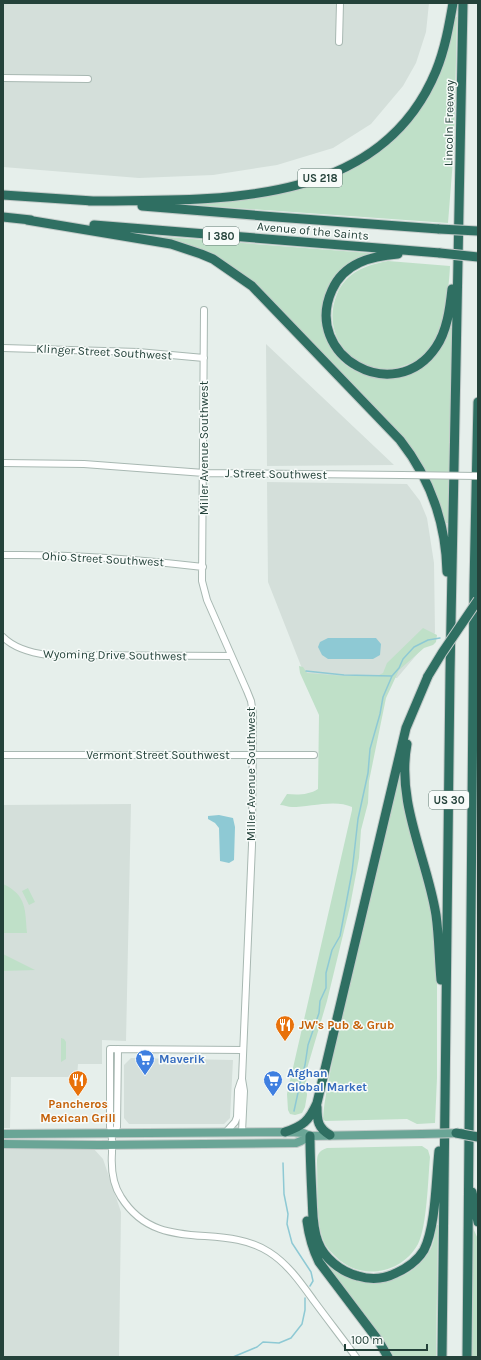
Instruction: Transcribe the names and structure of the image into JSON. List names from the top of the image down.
{
  "streets": {
    "highway": [
      "Lincoln Freeway",
      "US 218",
      "Avenue of the Saints",
      "I 380",
      "US 30"
    ],
    "street": [
      "Klinger Street Southwest",
      "Miller Avenue Southwest",
      "J Street Southwest",
      "Ohio Street Southwest",
      "Wyoming Drive Southwest",
      "Vermont Street Southwest"
    ]
  },
  "crossings": [
    ["Lincoln Freeway", "US 30"],
    ["US 218", "Avenue of the Saints"],
    ["Klinger Street Southwest", "Miller Avenue Southwest"],
    ["Miller Avenue Southwest", "J Street Southwest"],
    ["Miller Avenue Southwest", "Ohio Street Southwest"],
    ["Miller Avenue Southwest", "Wyoming Drive Southwest"],
    ["Miller Avenue Southwest", "Vermont Street Southwest"]
  ],
  "places": {
    "restaurant": ["JW's Pub & Grub", "Pancheros Mexican Grill"],
    "supermarket": ["Maverik", "Afghan Global Market"]
  },
  "scale_bar": "100 m"
}
